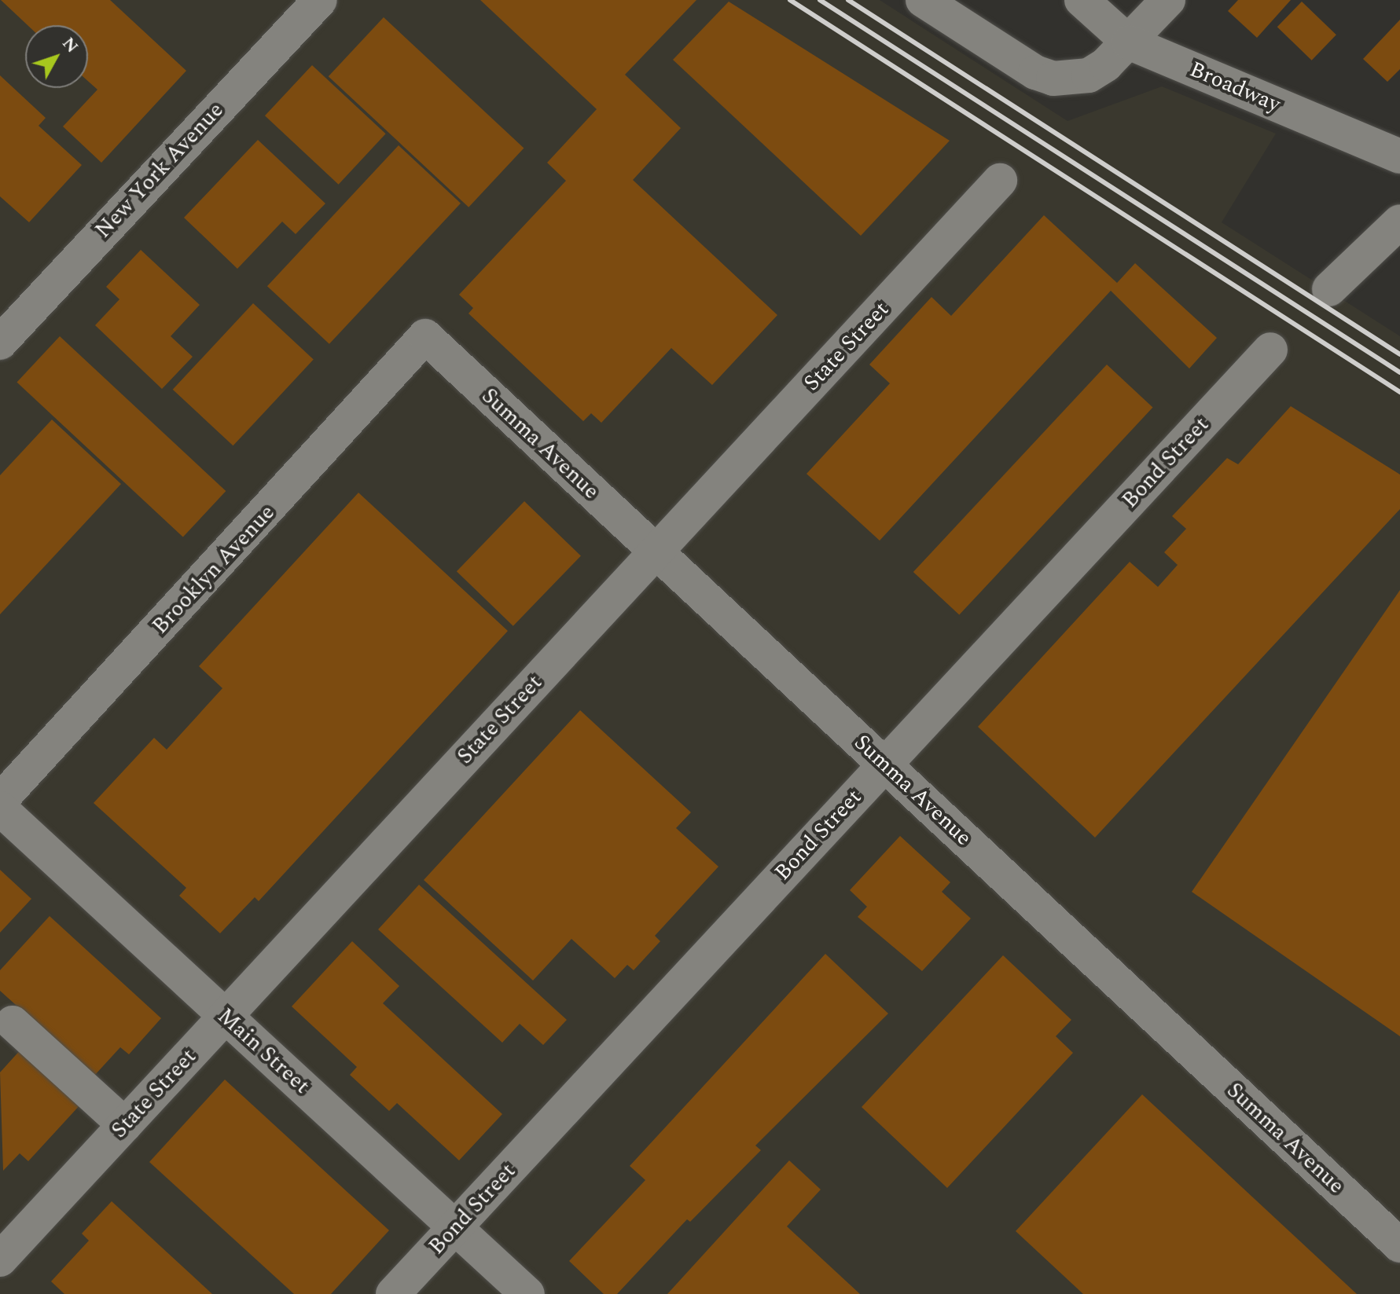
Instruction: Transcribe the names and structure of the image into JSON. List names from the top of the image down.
{
  "streets": {
    "street": [
      "Broadway",
      "New York Avenue",
      "State Street",
      "Summa Avenue",
      "Bond Street",
      "Brooklyn Avenue",
      "Main Street"
    ]
  },
  "crossings": [
    ["State Street", "Summa Avenue"],
    ["State Street", "Main Street"],
    ["Summa Avenue", "Bond Street"],
    ["Summa Avenue", "Brooklyn Avenue"],
    ["Bond Street", "Main Street"]
  ],
  "north": "top right"
}
